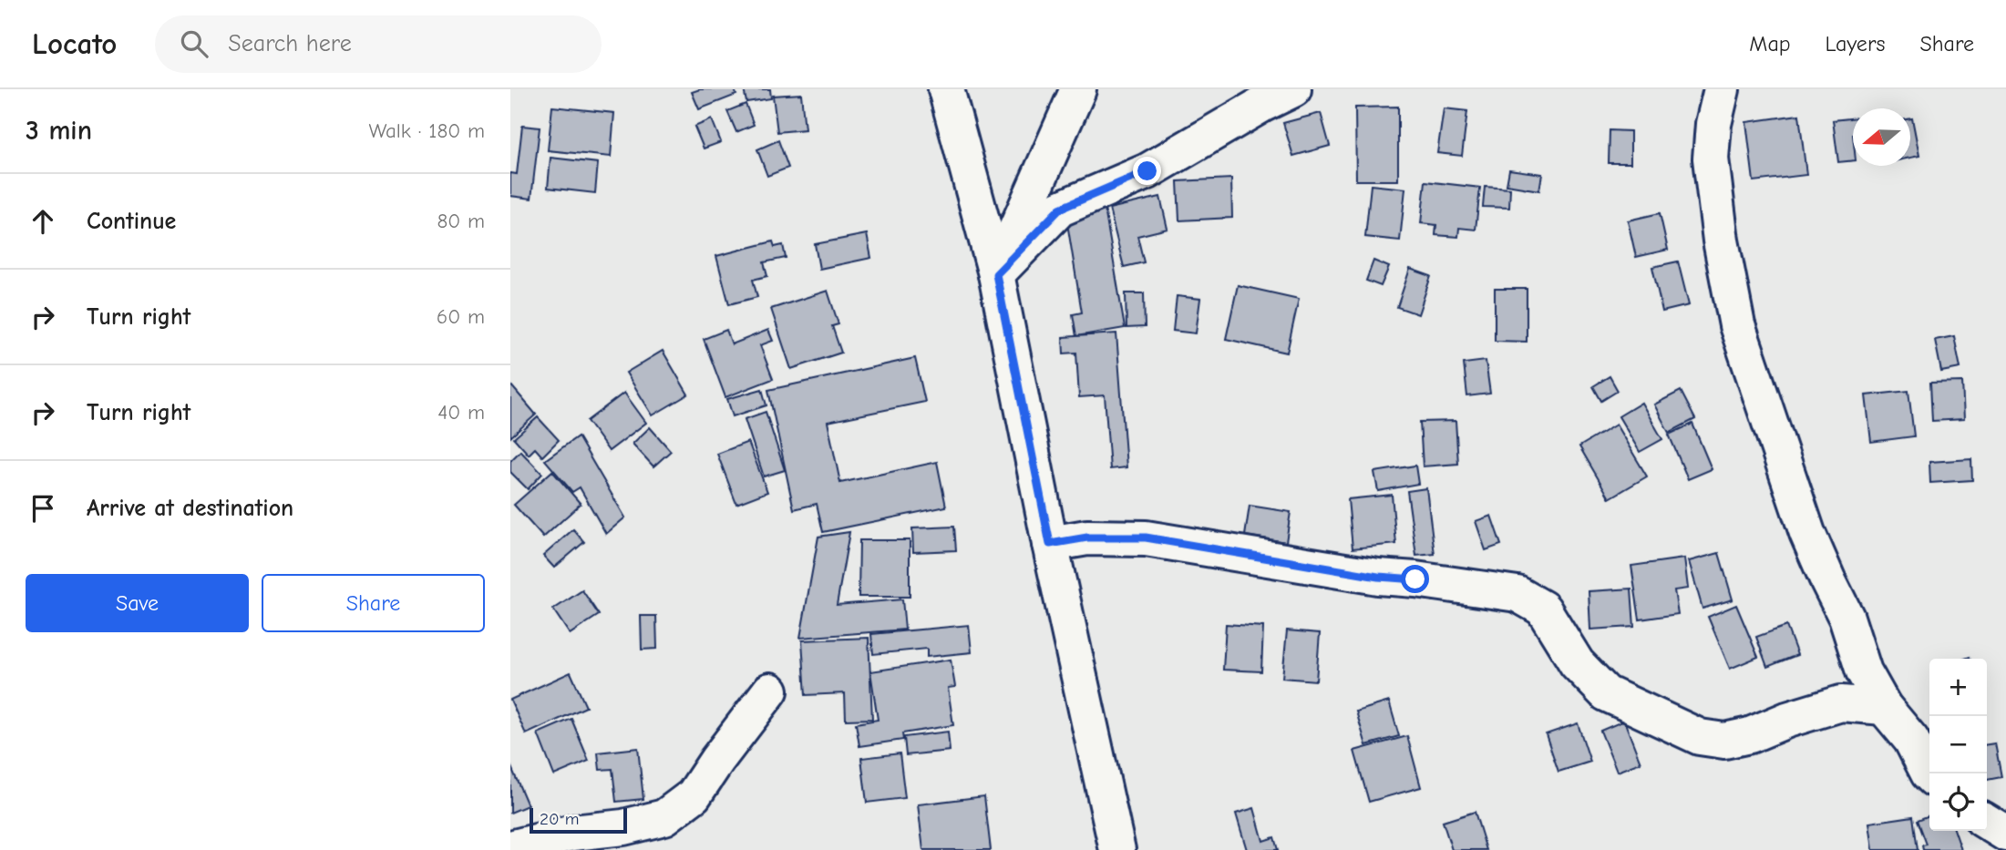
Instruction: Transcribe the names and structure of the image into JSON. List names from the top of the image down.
{
  "scale_bar": "20 m",
  "north": "left",
  "page": {
    "header": "Locato",
    "search": "Search here",
    "nav": ["Map", "Layers", "Share"],
    "heading": ["3 min", "Walk · 180 m"],
    "list": [
      ["Continue", "80 m"],
      ["Turn right", "60 m"],
      ["Turn right", "40 m"],
      "Arrive at destination"
    ],
    "buttons": ["Save", "Share"],
    "map_buttons": ["+", "−"],
    "scale": "20 m"
  }
}
